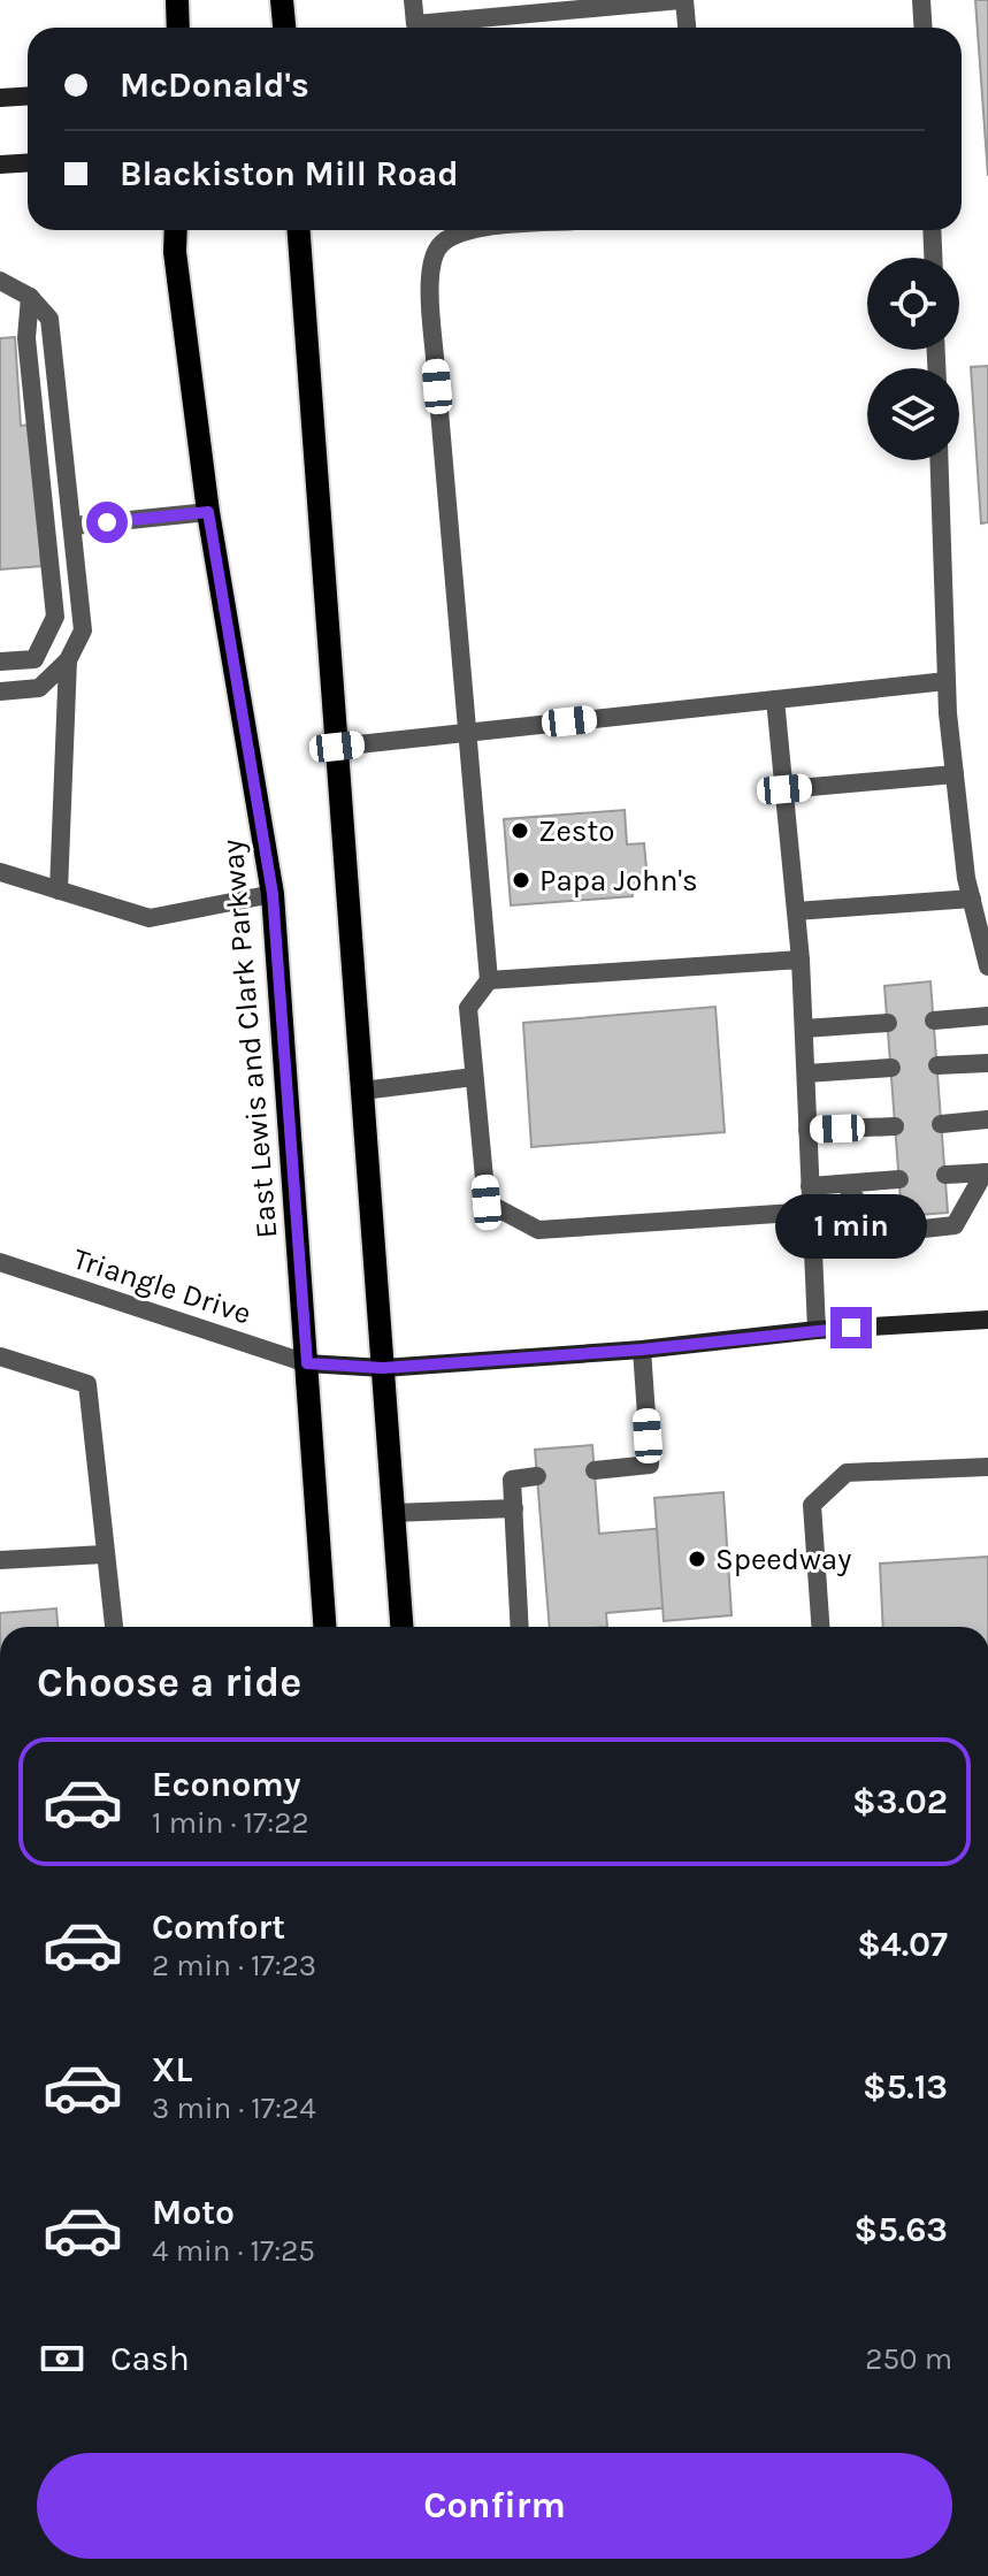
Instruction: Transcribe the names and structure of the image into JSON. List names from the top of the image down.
{
  "streets": {
    "main road": ["East Lewis and Clark Parkway"],
    "street": ["Triangle Drive"]
  },
  "crossings": [
    ["East Lewis and Clark Parkway", "Triangle Drive"]
  ],
  "places": ["Zesto", "Papa John's", "Speedway"],
  "page": {
    "banner": ["McDonald's", "Blackiston Mill Road"],
    "bubble": "1 min",
    "heading": "Choose a ride",
    "list": [
      {
        "name": "Economy",
        "note": "1 min · 17:22",
        "value": "$3.02"
      },
      {
        "name": "Comfort",
        "note": "2 min · 17:23",
        "value": "$4.07"
      },
      {
        "name": "XL",
        "note": "3 min · 17:24",
        "value": "$5.13"
      },
      {
        "name": "Moto",
        "note": "4 min · 17:25",
        "value": "$5.63"
      }
    ],
    "pay": ["Cash", "250 m"],
    "buttons": "Confirm"
  }
}
